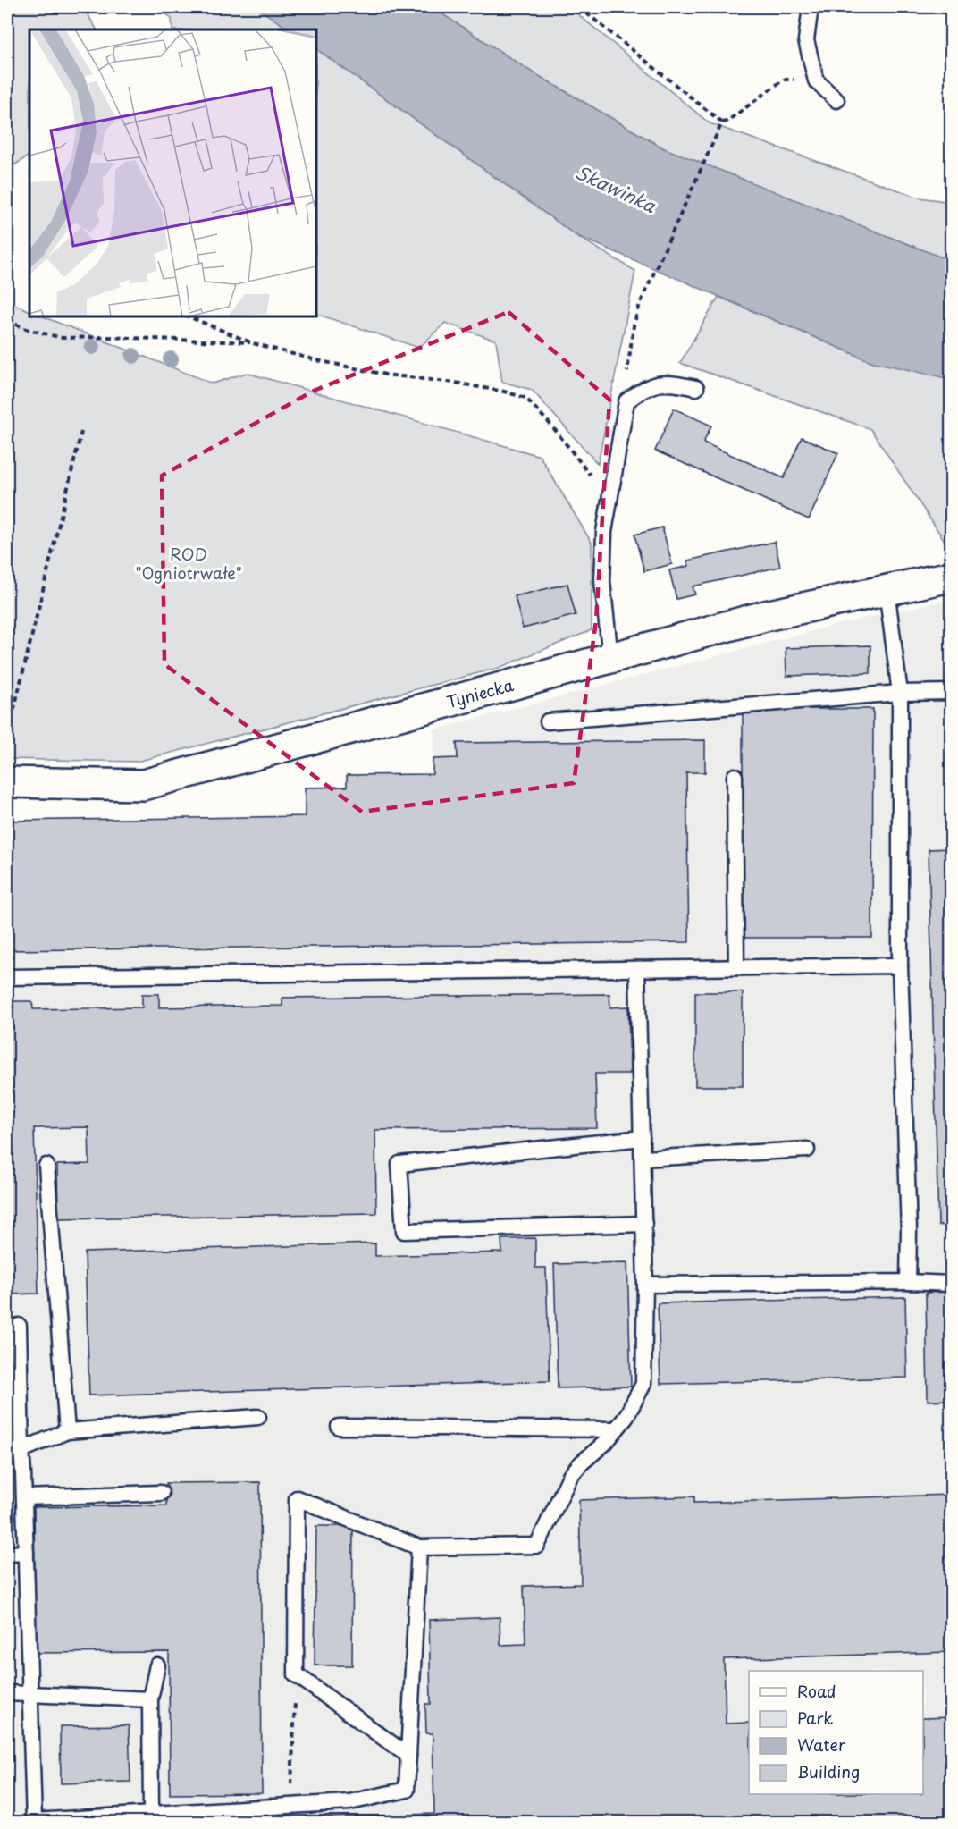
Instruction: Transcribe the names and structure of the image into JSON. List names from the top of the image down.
{
  "streets": {
    "street": ["Tyniecka"]
  },
  "water": ["Skawinka"],
  "parks": ["ROD \"Ogniotrwałe\""],
  "legend": [
    "Road",
    "Park",
    "Water",
    "Building"
  ]
}
